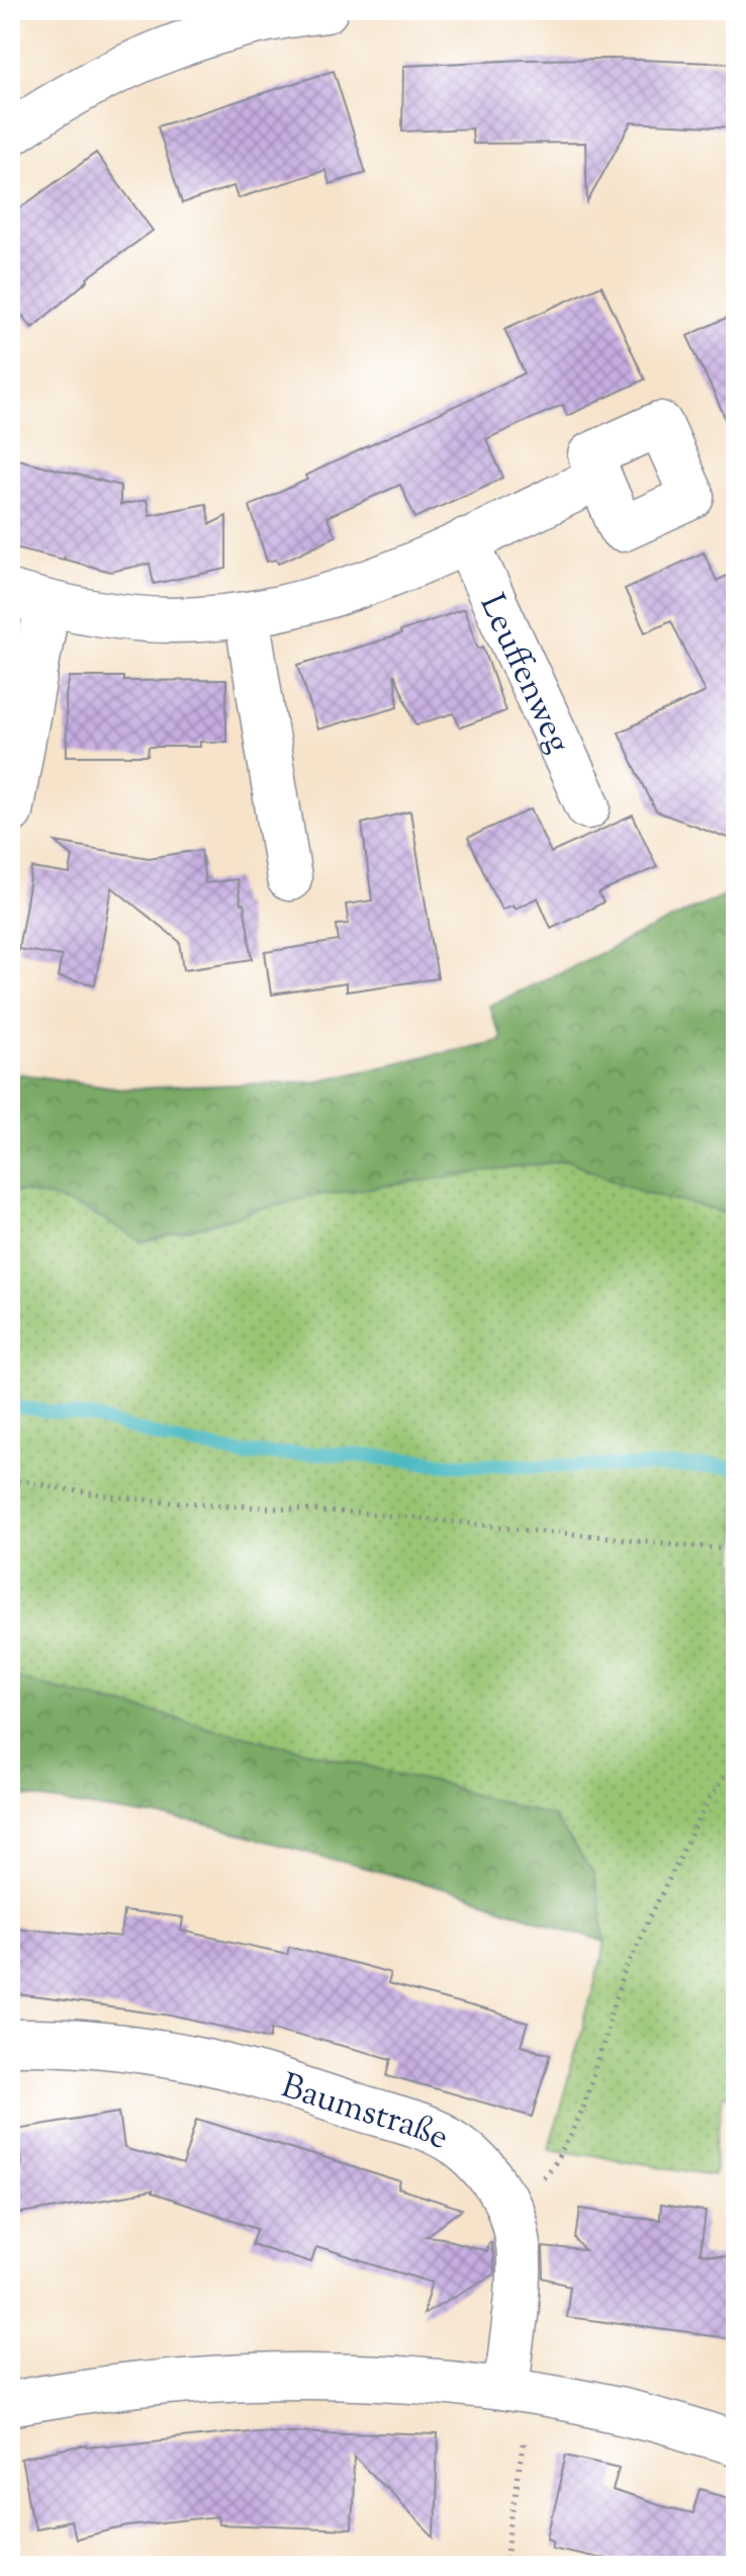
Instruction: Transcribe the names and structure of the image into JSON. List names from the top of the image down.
{
  "streets": {
    "street": ["Leuffenweg", "Baumstraße"]
  }
}
